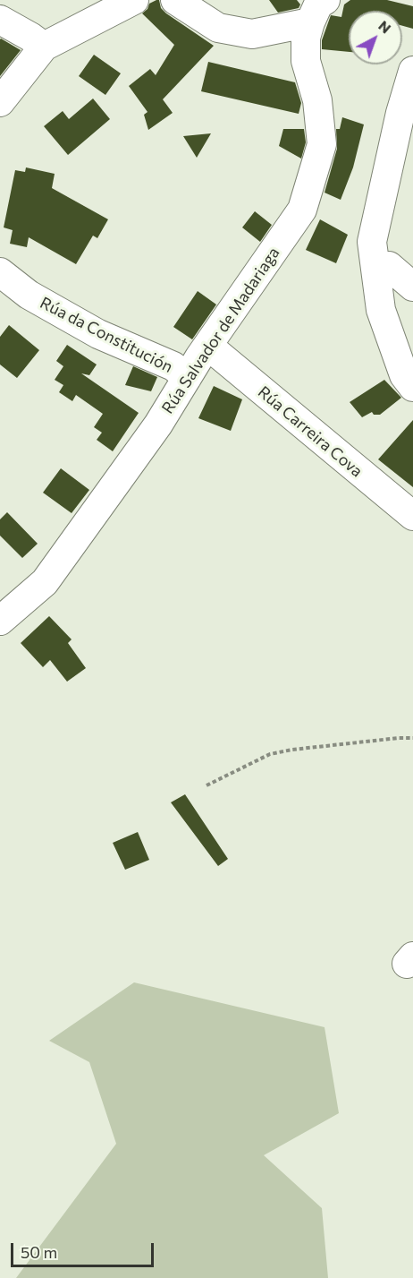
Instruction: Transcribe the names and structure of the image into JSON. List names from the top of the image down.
{
  "streets": {
    "street": ["Rúa Salvador de Madariaga", "Rúa da Constitución", "Rúa Carreira Cova"]
  },
  "crossings": [
    ["Rúa Salvador de Madariaga", "Rúa da Constitución"],
    ["Rúa Salvador de Madariaga", "Rúa Carreira Cova"]
  ],
  "scale_bar": "50 m",
  "north": "top right"
}
